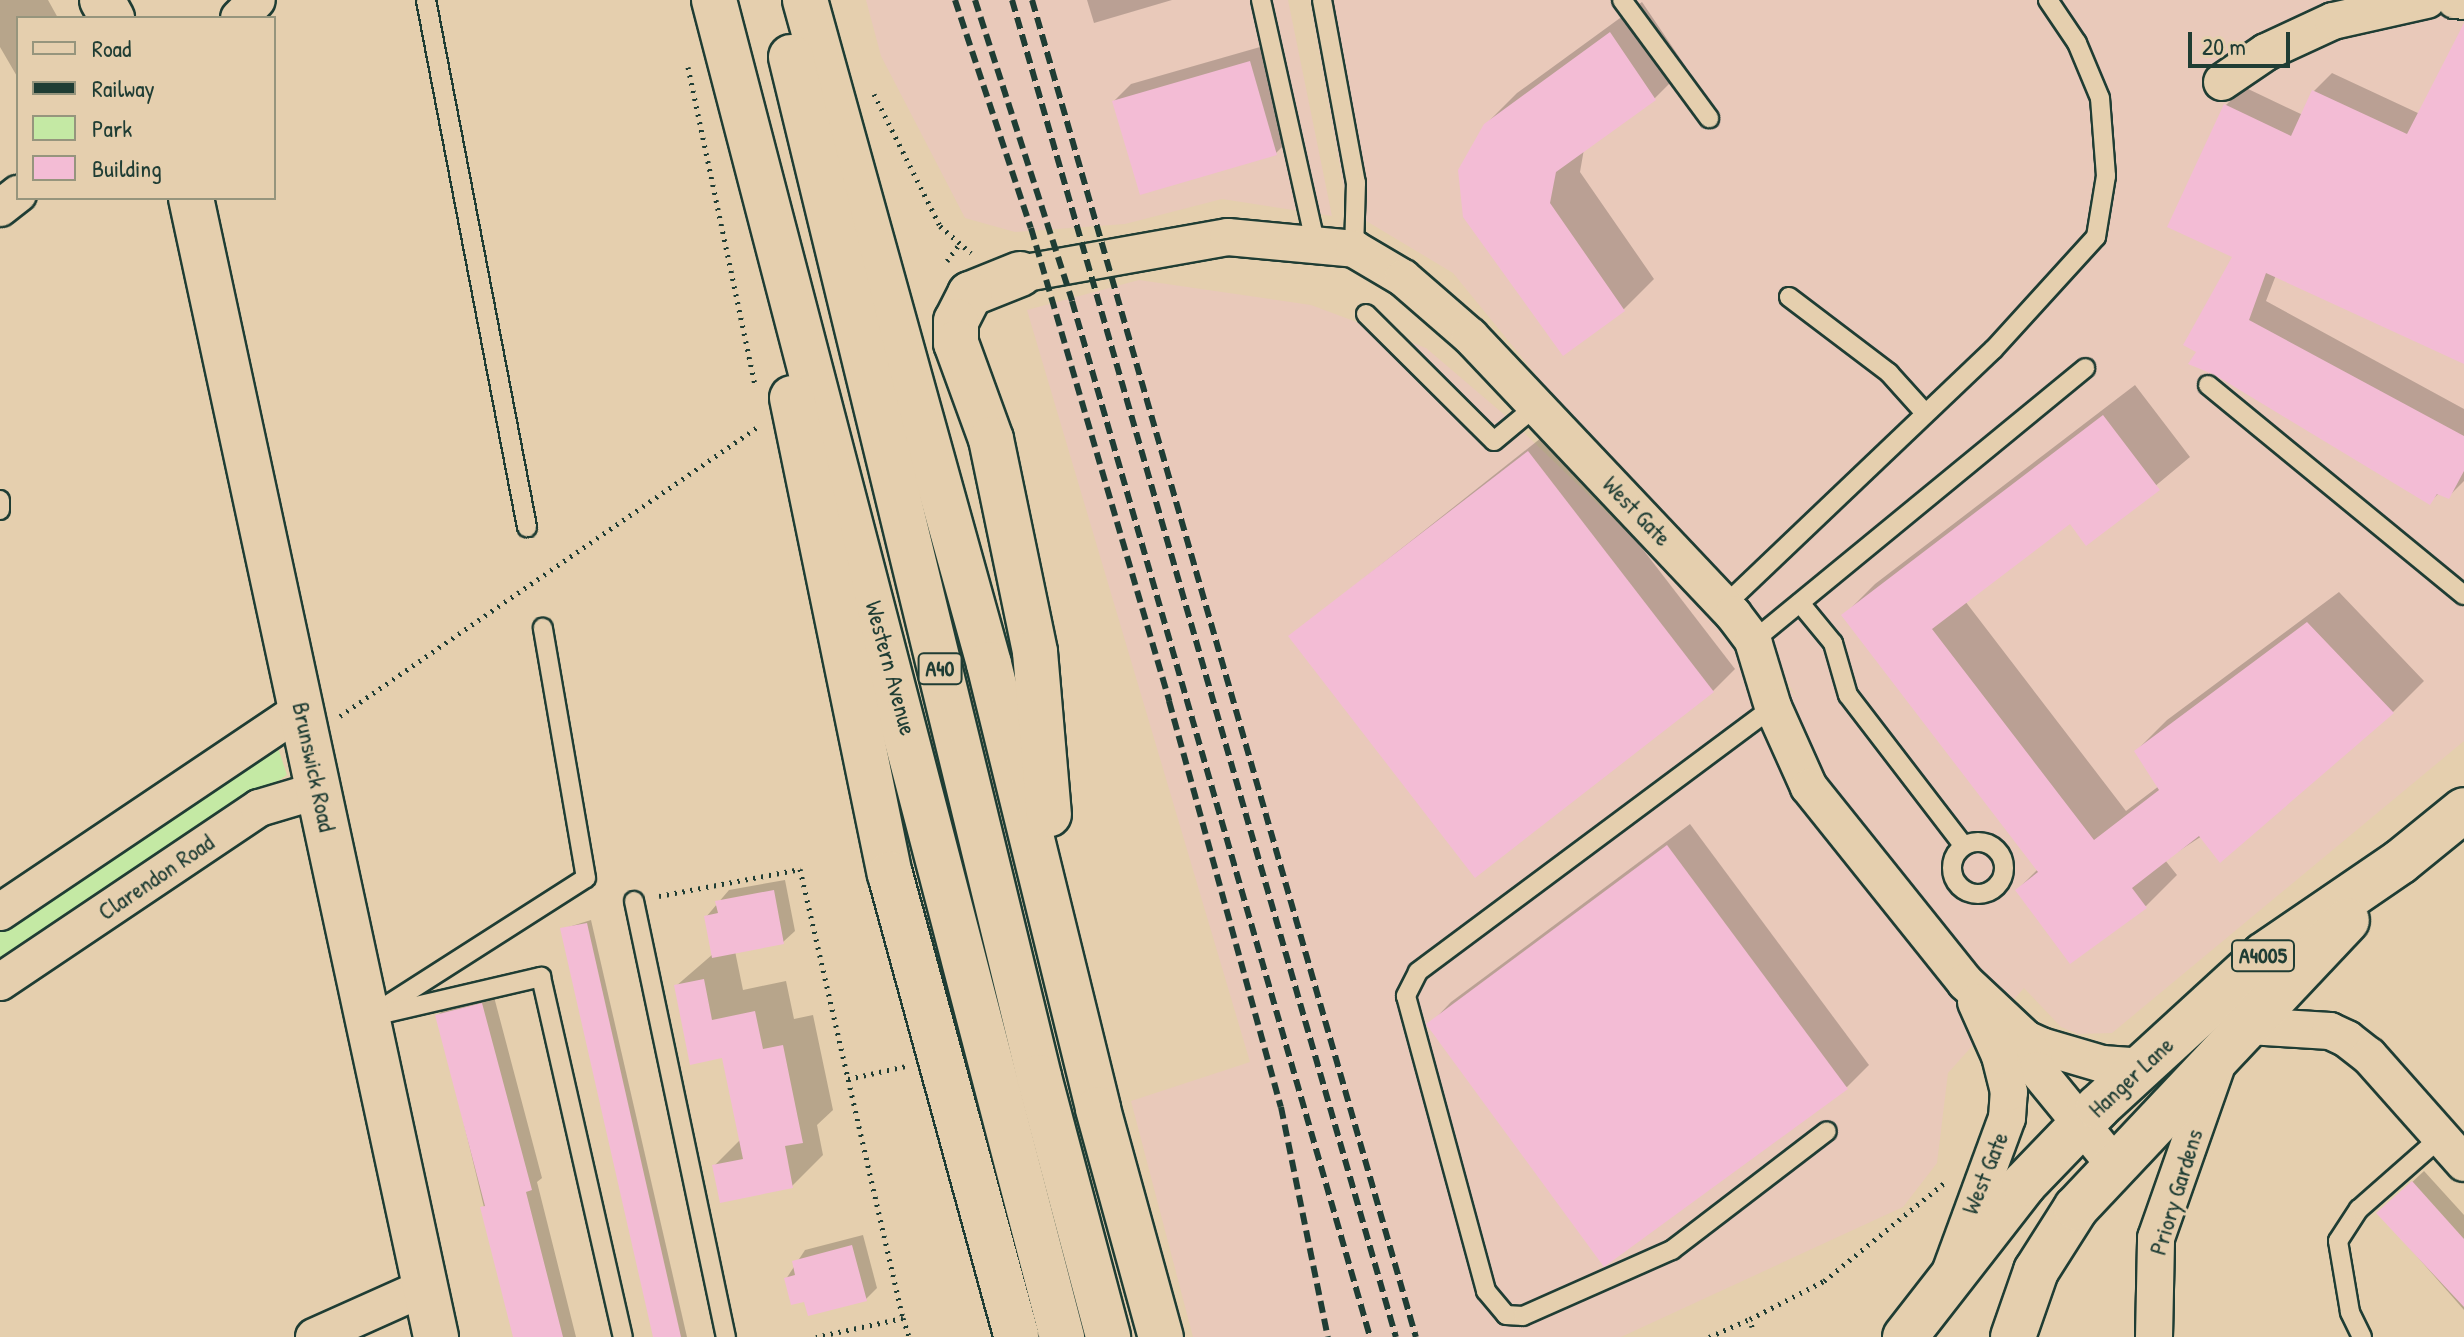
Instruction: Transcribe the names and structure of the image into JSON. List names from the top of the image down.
{
  "streets": {
    "main road": [
      "Western Avenue",
      "A40",
      "Brunswick Road",
      "A4005",
      "Hanger Lane"
    ],
    "street": ["West Gate", "Clarendon Road", "Priory Gardens"]
  },
  "crossings": [
    ["West Gate", "Hanger Lane"],
    ["Western Avenue", "A40"],
    ["Brunswick Road", "Clarendon Road"],
    ["Hanger Lane", "Priory Gardens"]
  ],
  "legend": [
    "Road",
    "Railway",
    "Park",
    "Building"
  ],
  "scale_bar": "20 m"
}
